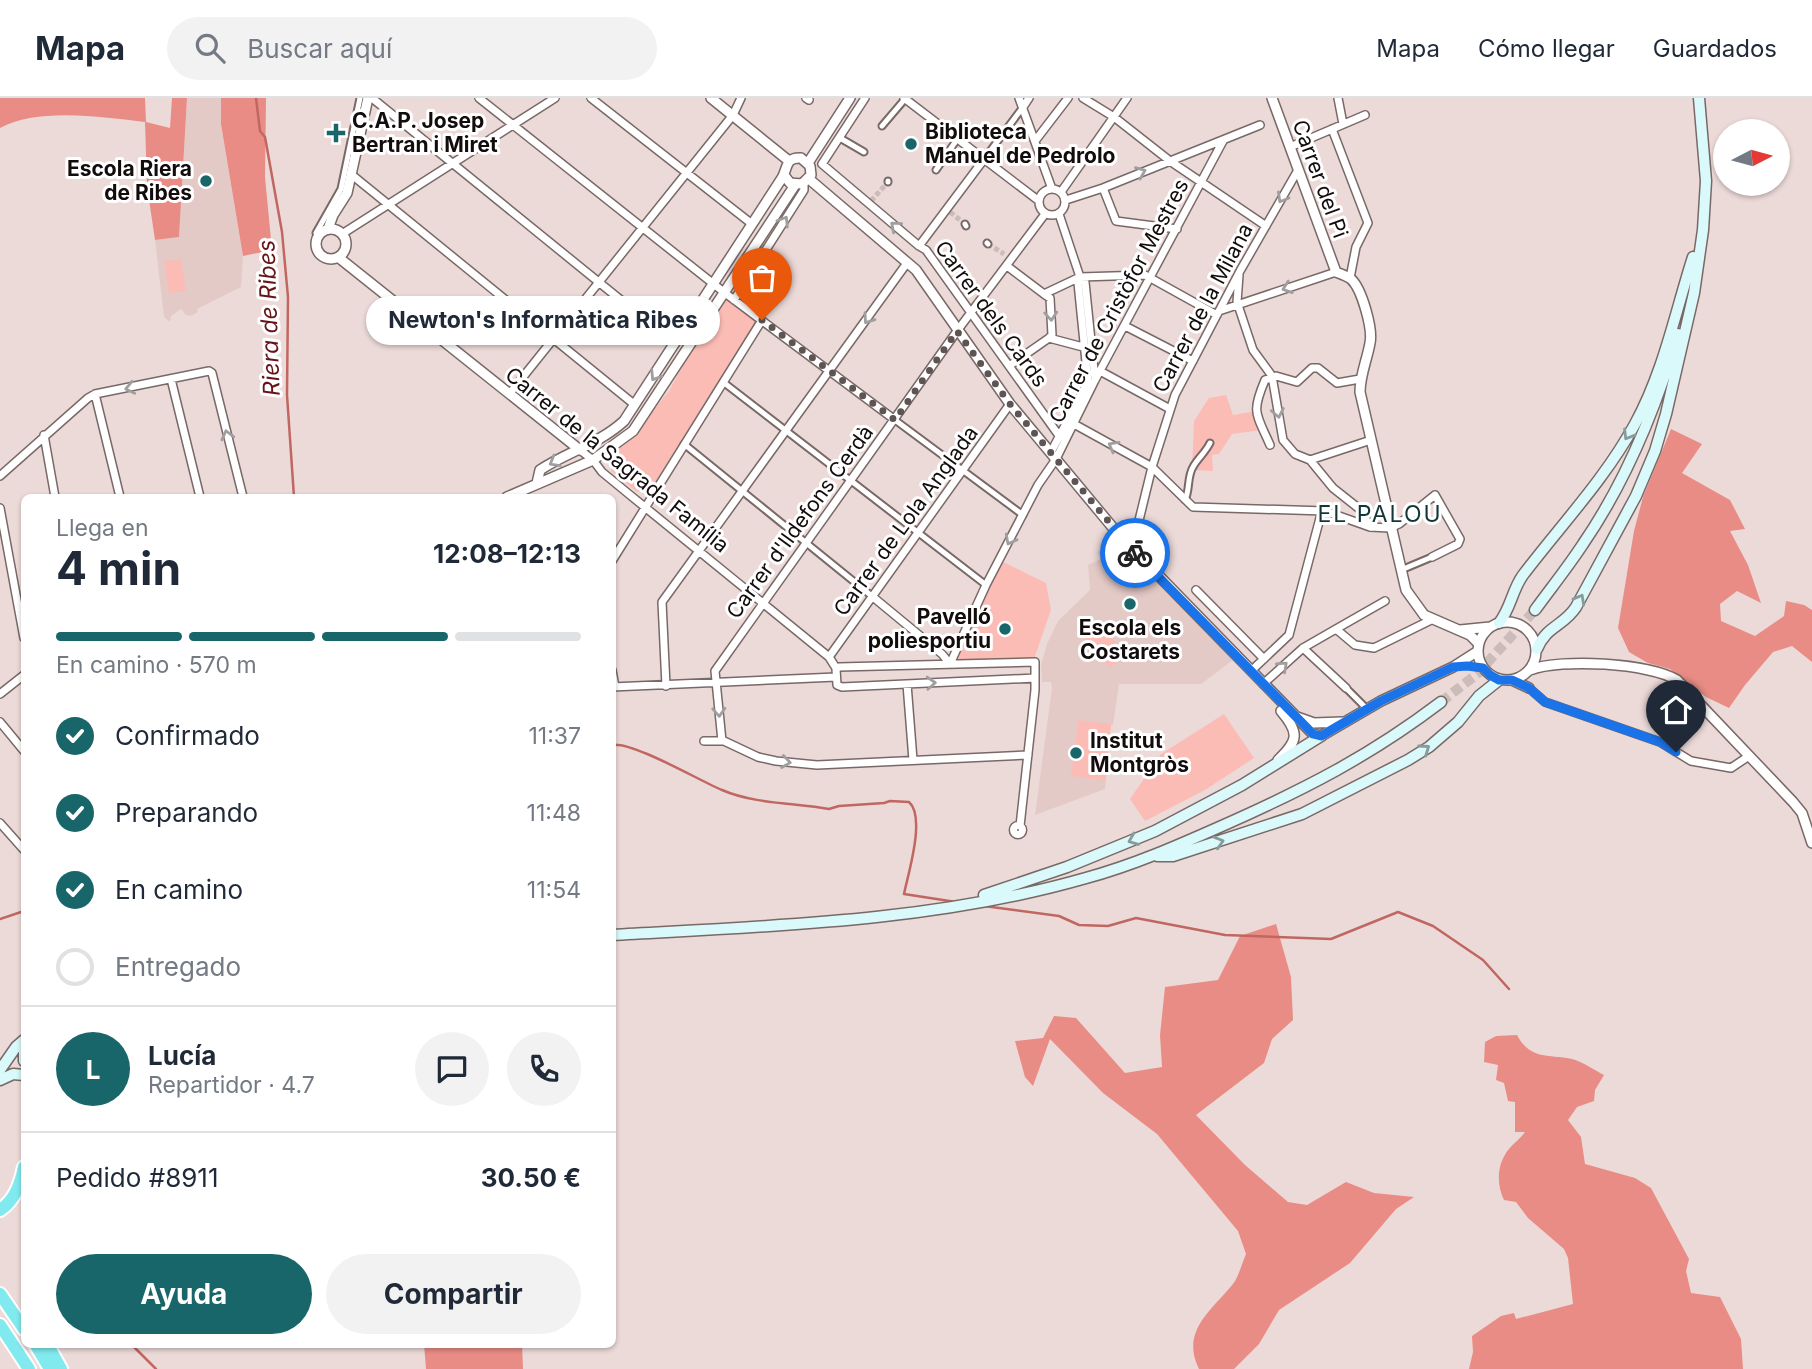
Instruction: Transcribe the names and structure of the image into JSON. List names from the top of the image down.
{
  "streets": {
    "street": [
      "Carrer del Pi",
      "Carrer de Cristòfor Mestres",
      "Carrer de la Milana",
      "Carrer dels Cards",
      "Carrer de la Sagrada Família",
      "Carrer de Lola Anglada",
      "Carrer d'Ildefons Cerdà"
    ]
  },
  "crossings": [
    ["Carrer del Pi", "Carrer de la Milana"],
    ["Carrer dels Cards", "Carrer d'Ildefons Cerdà"],
    ["Carrer de la Sagrada Família", "Carrer de Lola Anglada"],
    ["Carrer de la Sagrada Família", "Carrer d'Ildefons Cerdà"]
  ],
  "districts": ["EL PALOU"],
  "water": ["Riera de Ribes"],
  "places": {
    "health": ["C.A.P. Josep Bertran i Miret"],
    "other": [
      "Biblioteca Manuel de Pedrolo",
      "Escola Riera de Ribes",
      "Newton's Informàtica Ribes",
      "Escola els Costarets",
      "Pavelló poliesportiu",
      "Institut Montgròs"
    ]
  },
  "north": "right",
  "page": {
    "header": "Mapa",
    "search": "Buscar aquí",
    "nav": ["Mapa", "Cómo llegar", "Guardados"],
    "bubble": "Newton's Informàtica Ribes",
    "heading": ["4 min", "Llega en", "12:08–12:13"],
    "panel": [
      "Lucía",
      "Repartidor · 4.7",
      "Pedido #8911",
      "30.50 €"
    ],
    "bar": "En camino · 570 m",
    "list": [
      ["Confirmado", "11:37"],
      ["Preparando", "11:48"],
      ["En camino", "11:54"],
      "Entregado"
    ],
    "round": "L",
    "buttons": ["Ayuda", "Compartir"]
  }
}
